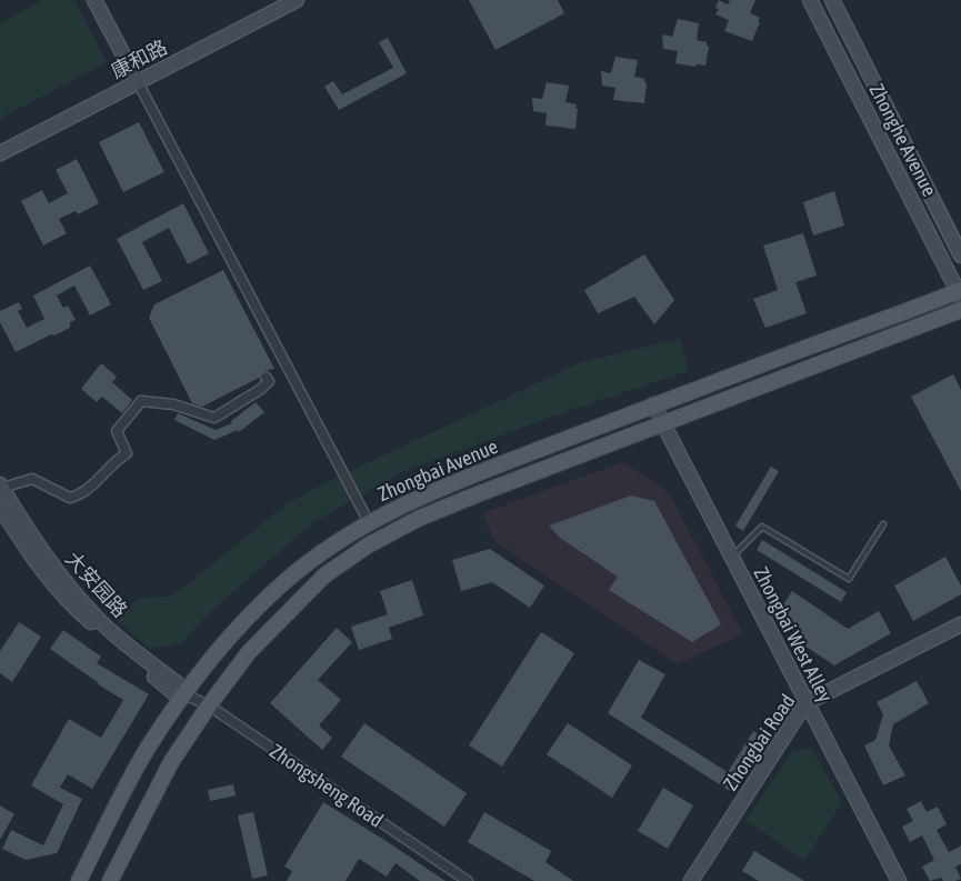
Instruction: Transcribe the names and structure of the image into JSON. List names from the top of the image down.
{
  "streets": {
    "main road": ["Zhongbai Avenue"],
    "street": [
      "康和路",
      "Zhonghe Avenue",
      "大安园路",
      "Zhongbai West Alley",
      "Zhongbai Road",
      "Zhongsheng Road"
    ]
  },
  "crossings": [
    ["Zhonghe Avenue", "Zhongbai Avenue"],
    ["Zhongbai Avenue", "大安园路"],
    ["Zhongbai Avenue", "Zhongbai West Alley"],
    ["Zhongbai Avenue", "Zhongsheng Road"],
    ["大安园路", "Zhongsheng Road"],
    ["Zhongbai West Alley", "Zhongbai Road"]
  ]
}
